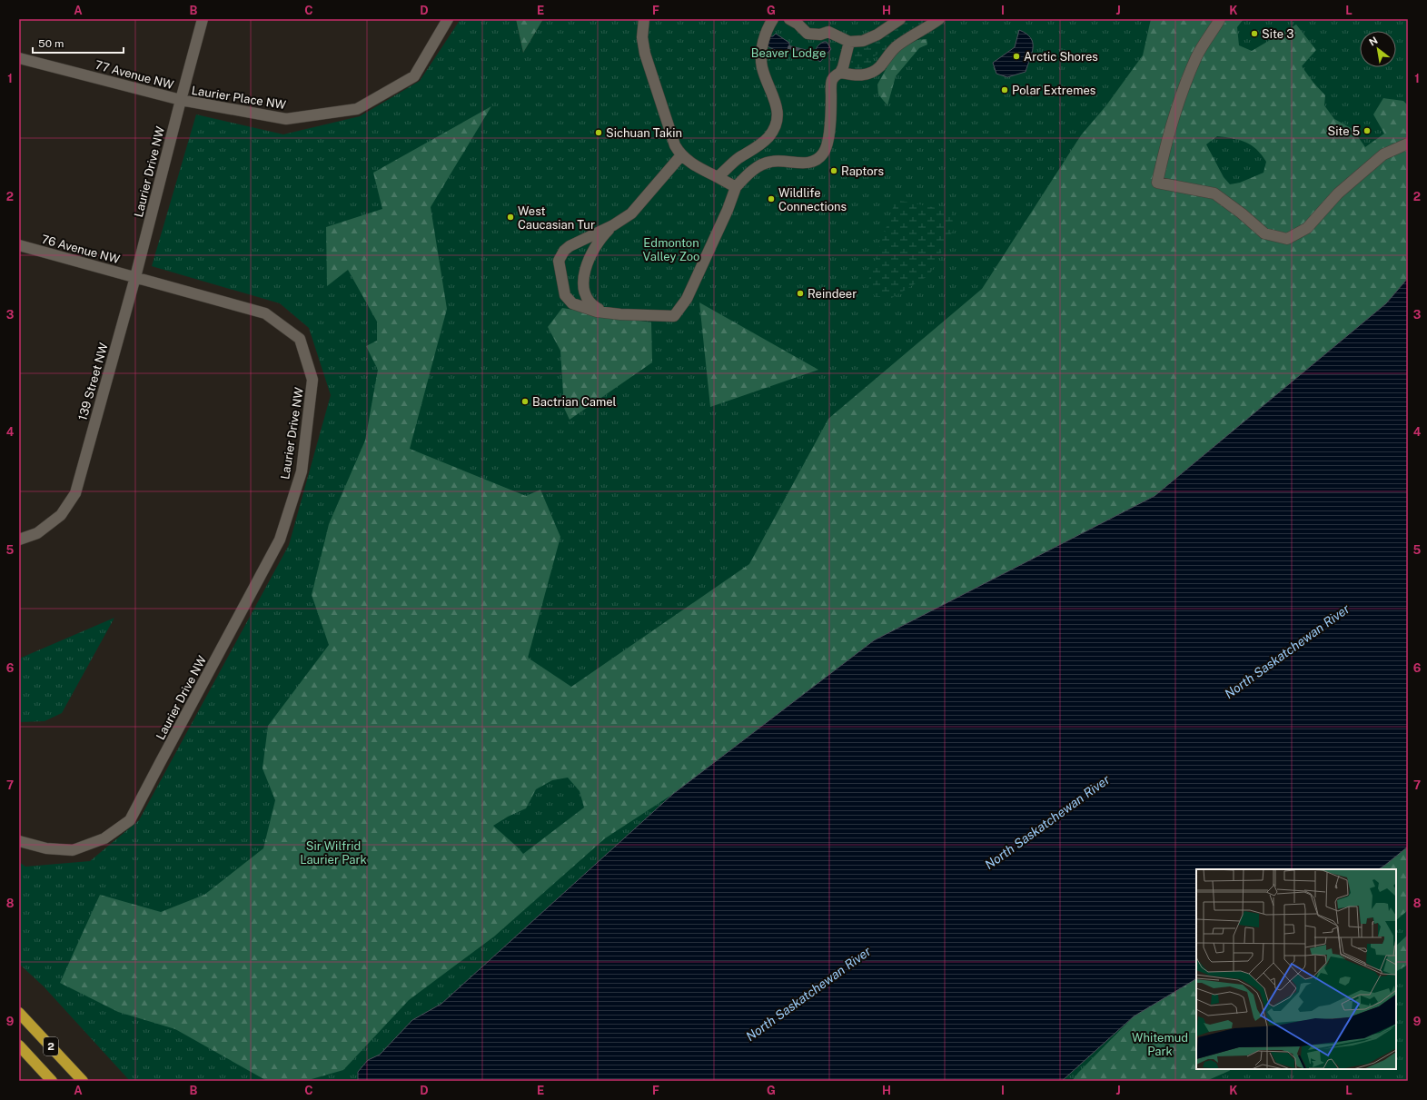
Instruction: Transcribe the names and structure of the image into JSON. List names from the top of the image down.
{
  "streets": {
    "highway": ["2"],
    "street": [
      "77 Avenue NW",
      "Laurier Place NW",
      "Laurier Drive NW",
      "76 Avenue NW",
      "139 Street NW"
    ]
  },
  "crossings": [
    ["77 Avenue NW", "Laurier Place NW"],
    ["77 Avenue NW", "Laurier Drive NW"],
    ["Laurier Place NW", "Laurier Drive NW"],
    ["Laurier Drive NW", "76 Avenue NW"],
    ["Laurier Drive NW", "139 Street NW"],
    ["76 Avenue NW", "139 Street NW"]
  ],
  "water": ["North Saskatchewan River"],
  "parks": [
    "Beaver Lodge",
    "Edmonton Valley Zoo",
    "Sir Wilfrid Laurier Park",
    "Whitemud Park"
  ],
  "places": [
    "Site 3",
    "Arctic Shores",
    "Polar Extremes",
    "Site 5",
    "Sichuan Takin",
    "Raptors",
    "Wildlife Connections",
    "West Caucasian Tur",
    "Reindeer",
    "Bactrian Camel"
  ],
  "scale_bar": "50 m",
  "north": "top left",
  "grid": {
    "columns": [
      "A",
      "B",
      "C",
      "D",
      "E",
      "F",
      "G",
      "H",
      "I",
      "J",
      "K",
      "L"
    ],
    "rows": [
      "1",
      "2",
      "3",
      "4",
      "5",
      "6",
      "7",
      "8",
      "9"
    ]
  }
}
